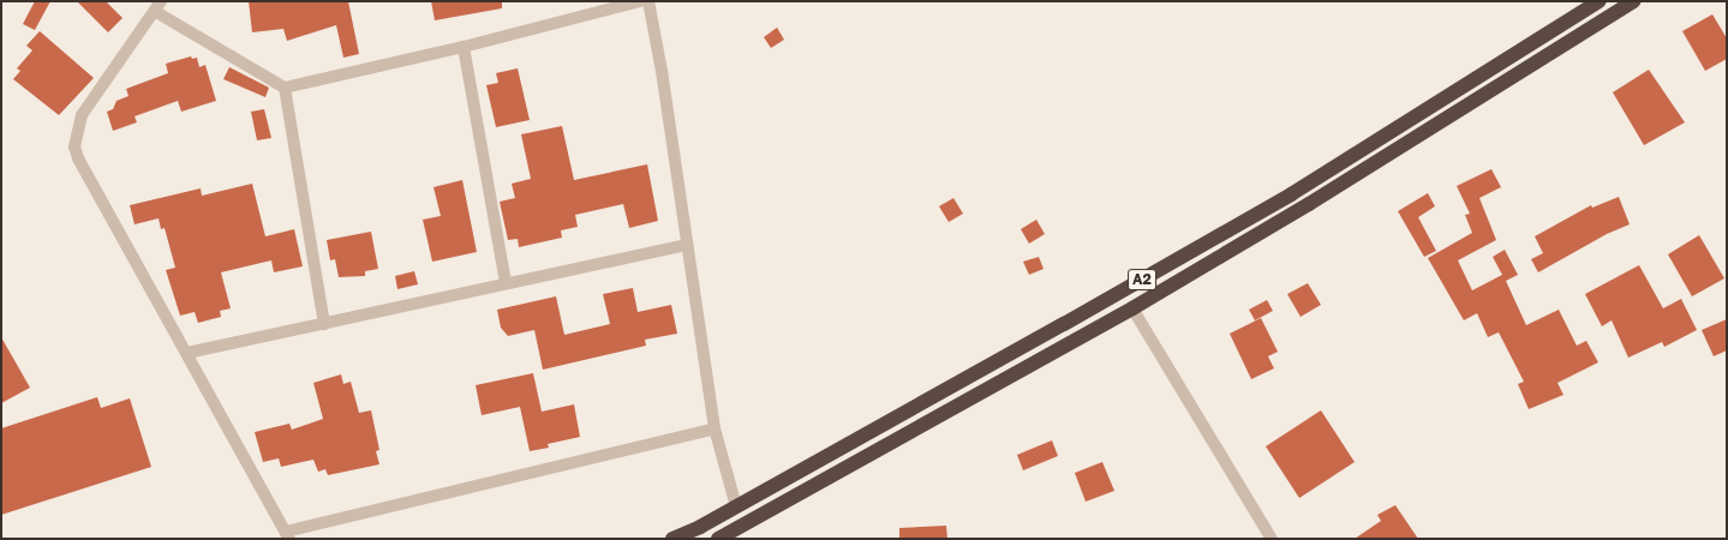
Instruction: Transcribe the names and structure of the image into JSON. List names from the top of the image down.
{
  "streets": {
    "highway": ["A2"]
  }
}
